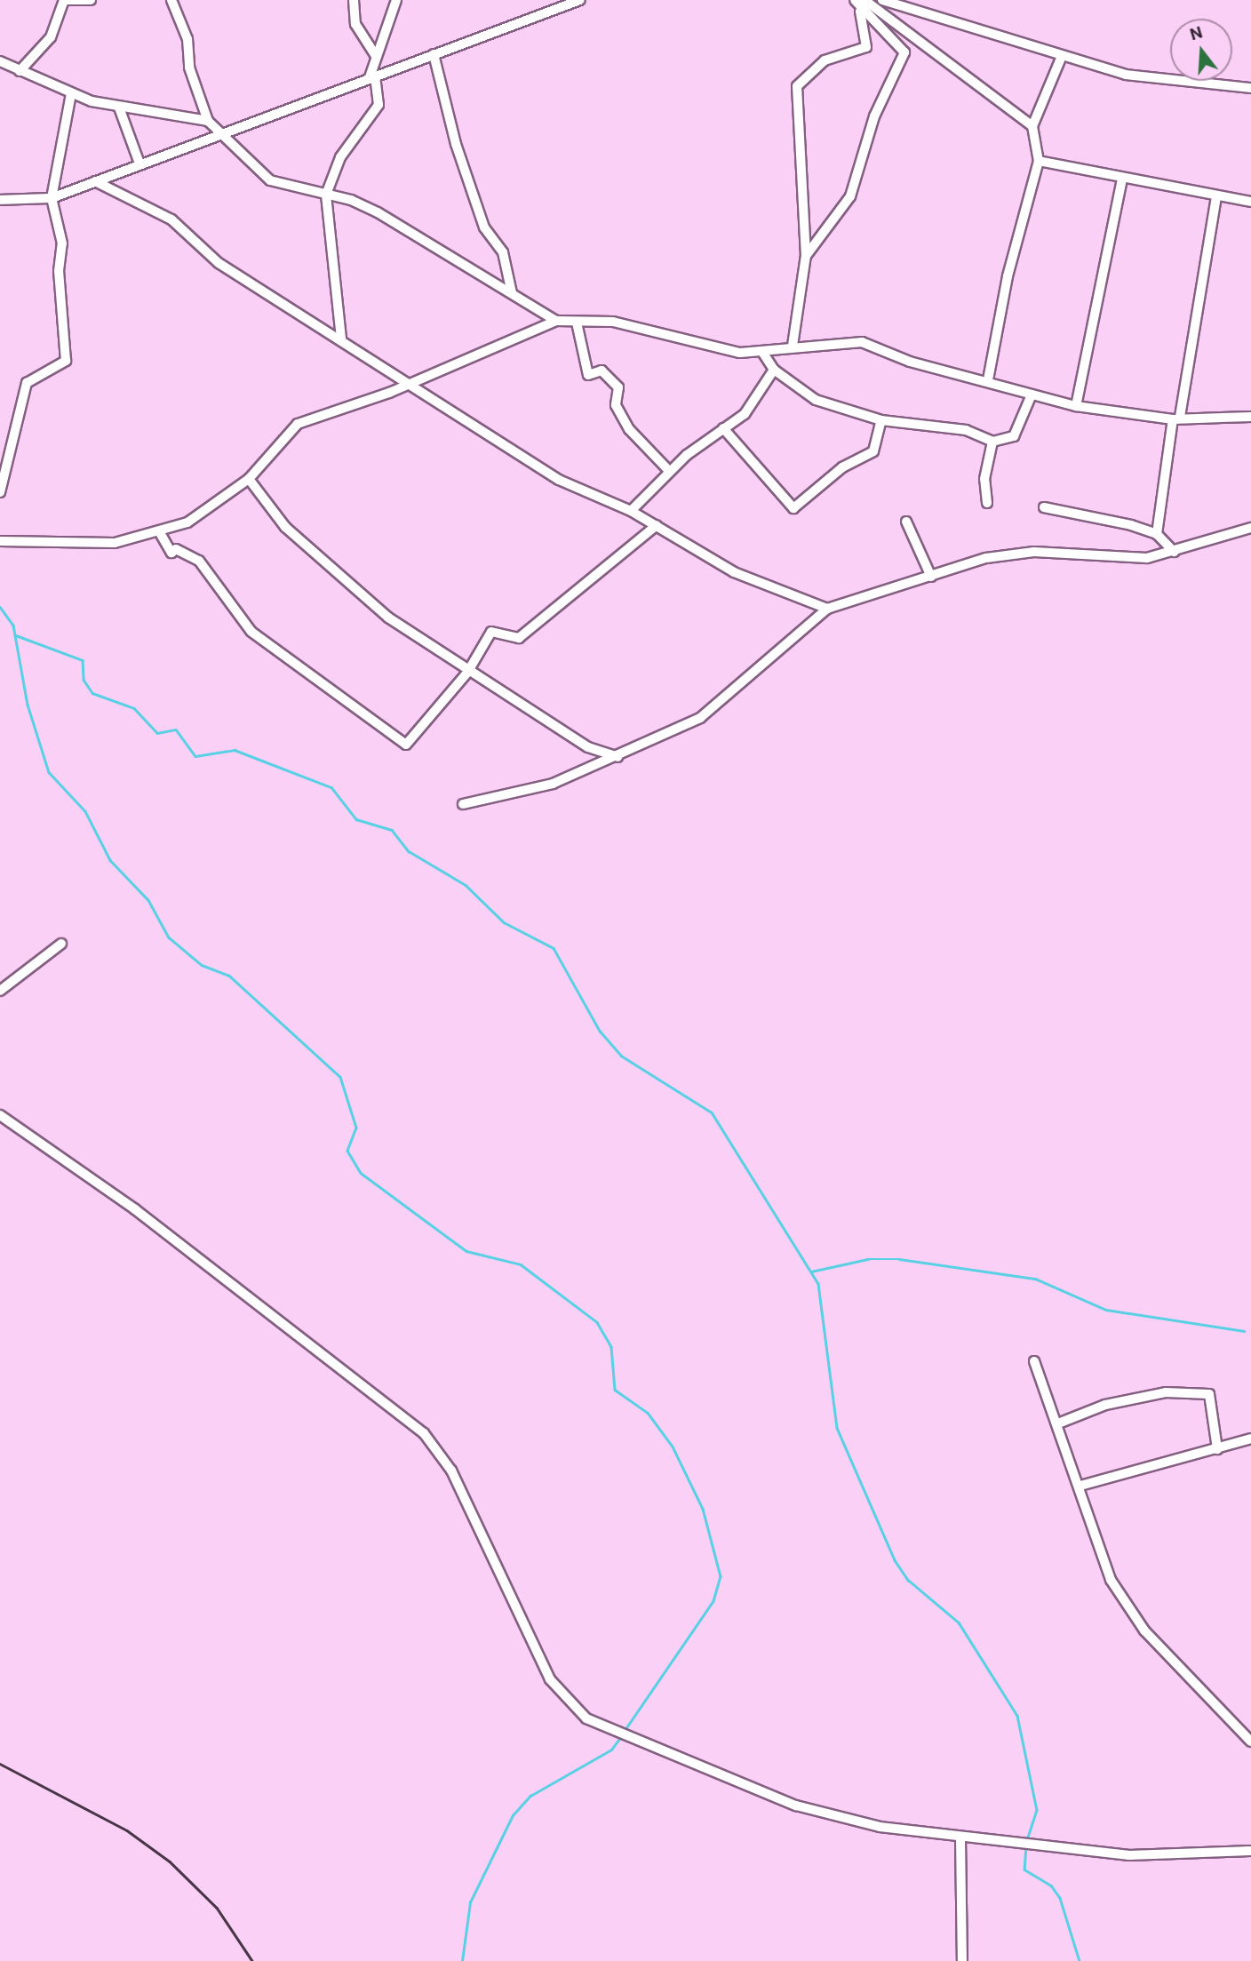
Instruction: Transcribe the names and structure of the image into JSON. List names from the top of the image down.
{
  "north": "top"
}
